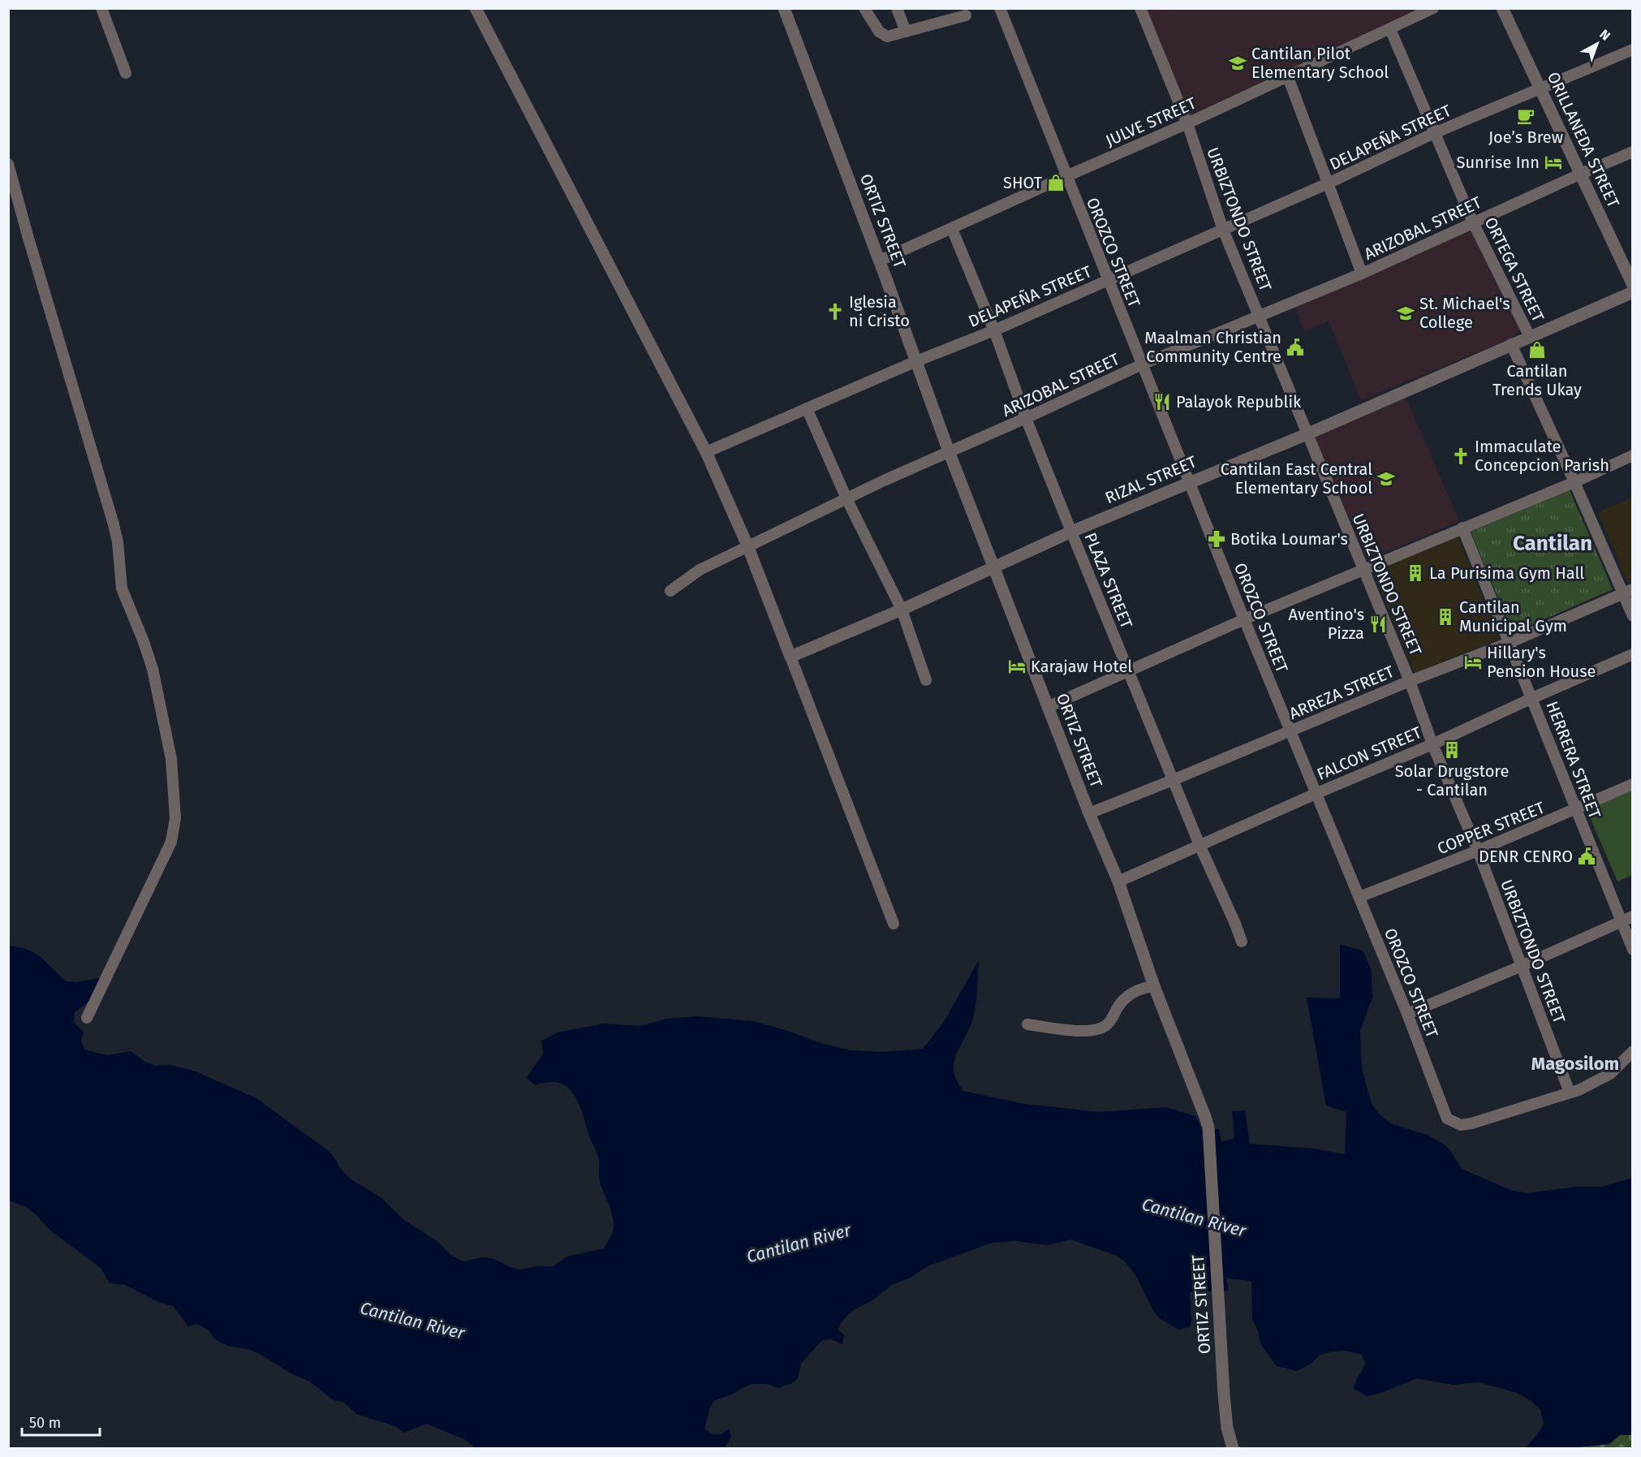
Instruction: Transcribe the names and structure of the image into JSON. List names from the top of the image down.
{
  "streets": {
    "street": [
      "JULVE STREET",
      "DELAPEÑA STREET",
      "ORILLANEDA STREET",
      "URBIZTONDO STREET",
      "ORTIZ STREET",
      "ARIZOBAL STREET",
      "OROZCO STREET",
      "ORTEGA STREET",
      "RIZAL STREET",
      "PLAZA STREET",
      "ARREZA STREET",
      "FALCON STREET",
      "HERRERA STREET",
      "COPPER STREET"
    ]
  },
  "crossings": [
    ["JULVE STREET", "URBIZTONDO STREET"],
    ["JULVE STREET", "ORTIZ STREET"],
    ["JULVE STREET", "OROZCO STREET"],
    ["JULVE STREET", "ORTEGA STREET"],
    ["JULVE STREET", "PLAZA STREET"],
    ["DELAPEÑA STREET", "ORILLANEDA STREET"],
    ["DELAPEÑA STREET", "URBIZTONDO STREET"],
    ["DELAPEÑA STREET", "ORTIZ STREET"],
    ["DELAPEÑA STREET", "OROZCO STREET"],
    ["DELAPEÑA STREET", "ORTEGA STREET"],
    ["DELAPEÑA STREET", "PLAZA STREET"],
    ["ORILLANEDA STREET", "ARIZOBAL STREET"],
    ["URBIZTONDO STREET", "ARIZOBAL STREET"],
    ["URBIZTONDO STREET", "OROZCO STREET"],
    ["URBIZTONDO STREET", "RIZAL STREET"],
    ["URBIZTONDO STREET", "ARREZA STREET"],
    ["URBIZTONDO STREET", "FALCON STREET"],
    ["URBIZTONDO STREET", "COPPER STREET"],
    ["ORTIZ STREET", "ARIZOBAL STREET"],
    ["ORTIZ STREET", "RIZAL STREET"],
    ["ORTIZ STREET", "ARREZA STREET"],
    ["ORTIZ STREET", "FALCON STREET"],
    ["ARIZOBAL STREET", "OROZCO STREET"],
    ["ARIZOBAL STREET", "ORTEGA STREET"],
    ["ARIZOBAL STREET", "PLAZA STREET"],
    ["OROZCO STREET", "RIZAL STREET"],
    ["OROZCO STREET", "ARREZA STREET"],
    ["OROZCO STREET", "FALCON STREET"],
    ["OROZCO STREET", "COPPER STREET"],
    ["ORTEGA STREET", "RIZAL STREET"],
    ["RIZAL STREET", "PLAZA STREET"],
    ["PLAZA STREET", "ARREZA STREET"],
    ["PLAZA STREET", "FALCON STREET"],
    ["ARREZA STREET", "HERRERA STREET"],
    ["FALCON STREET", "HERRERA STREET"],
    ["HERRERA STREET", "COPPER STREET"]
  ],
  "districts": ["Cantilan", "Magosilom"],
  "water": ["Cantilan River"],
  "places": {
    "school or university": ["Cantilan Pilot Elementary School", "St. Michael's College", "Cantilan East Central Elementary School"],
    "cafe": ["Joe’s Brew"],
    "hotel": ["Sunrise Inn", "Hillary's Pension House", "Karajaw Hotel"],
    "shop": ["SHOT", "Cantilan Trends Ukay"],
    "church": ["Iglesia ni Cristo", "Immaculate Concepcion Parish"],
    "public building": ["Maalman Christian Community Centre", "DENR CENRO"],
    "restaurant": ["Palayok Republik", "Aventino's Pizza"],
    "pharmacy": ["Botika Loumar's"],
    "building": ["La Purisima Gym Hall", "Cantilan Municipal Gym", "Solar Drugstore - Cantilan"]
  },
  "scale_bar": "50 m",
  "north": "top right"
}
